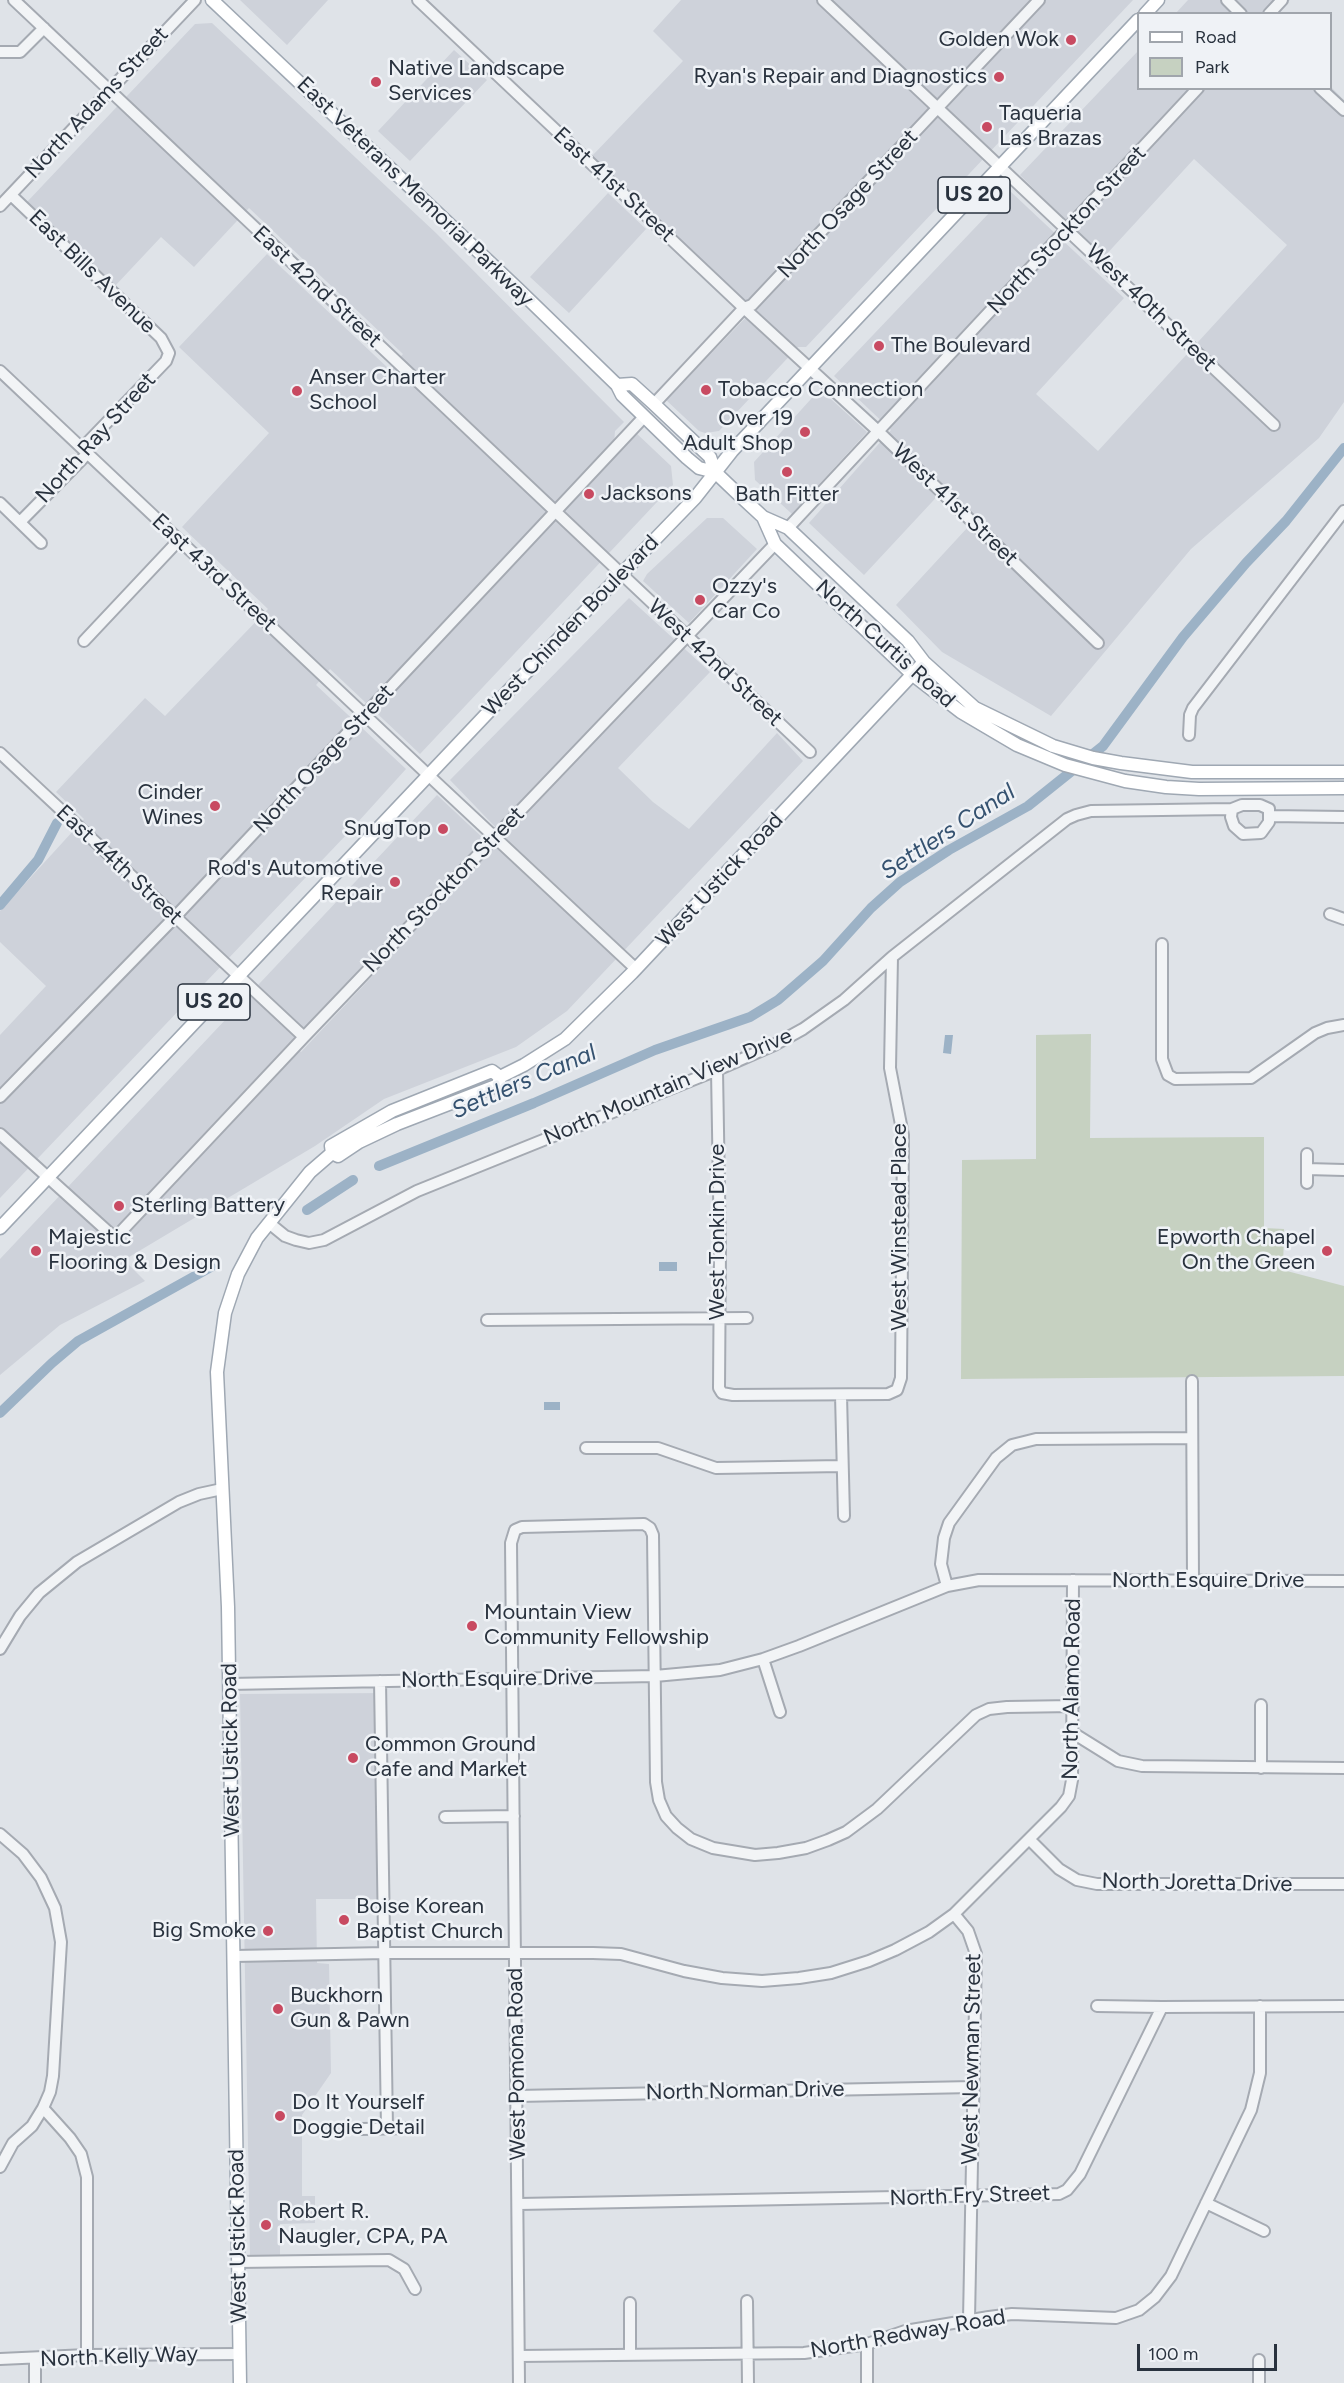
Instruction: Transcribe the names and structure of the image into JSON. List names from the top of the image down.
{
  "streets": {
    "main road": [
      "East Veterans Memorial Parkway",
      "US 20",
      "West Chinden Boulevard",
      "North Curtis Road",
      "West Ustick Road"
    ],
    "street": [
      "North Adams Street",
      "East 41st Street",
      "North Osage Street",
      "North Stockton Street",
      "East Bills Avenue",
      "East 42nd Street",
      "West 40th Street",
      "North Ray Street",
      "West 41st Street",
      "East 43rd Street",
      "West 42nd Street",
      "East 44th Street",
      "North Mountain View Drive",
      "West Winstead Place",
      "West Tonkin Drive",
      "North Esquire Drive",
      "North Alamo Road",
      "North Joretta Drive",
      "West Newman Street",
      "West Pomona Road",
      "North Norman Drive",
      "North Fry Street",
      "North Redway Road",
      "North Kelly Way"
    ]
  },
  "crossings": [
    ["North Adams Street", "East Bills Avenue"],
    ["North Adams Street", "East 42nd Street"],
    ["East 41st Street", "North Osage Street"],
    ["East 41st Street", "West 41st Street"],
    ["East 41st Street", "West Chinden Boulevard"],
    ["East Veterans Memorial Parkway", "North Osage Street"],
    ["East Veterans Memorial Parkway", "West Chinden Boulevard"],
    ["East Veterans Memorial Parkway", "North Curtis Road"],
    ["North Osage Street", "East 42nd Street"],
    ["North Osage Street", "West 40th Street"],
    ["North Osage Street", "East 43rd Street"],
    ["North Osage Street", "East 44th Street"],
    ["North Stockton Street", "West 40th Street"],
    ["North Stockton Street", "West 41st Street"],
    ["North Stockton Street", "East 43rd Street"],
    ["North Stockton Street", "West Chinden Boulevard"],
    ["North Stockton Street", "North Curtis Road"],
    ["North Stockton Street", "West 42nd Street"],
    ["North Stockton Street", "East 44th Street"],
    ["East Bills Avenue", "North Ray Street"],
    ["East 42nd Street", "West Chinden Boulevard"],
    ["East 42nd Street", "West 42nd Street"],
    ["West 40th Street", "West Chinden Boulevard"],
    ["North Ray Street", "East 43rd Street"],
    ["West 41st Street", "West Chinden Boulevard"],
    ["East 43rd Street", "West Chinden Boulevard"],
    ["East 43rd Street", "West Ustick Road"],
    ["West Chinden Boulevard", "North Curtis Road"],
    ["West Chinden Boulevard", "West 42nd Street"],
    ["West Chinden Boulevard", "East 44th Street"],
    ["North Curtis Road", "West Ustick Road"],
    ["West Ustick Road", "North Mountain View Drive"],
    ["West Ustick Road", "North Esquire Drive"],
    ["West Ustick Road", "North Alamo Road"],
    ["West Ustick Road", "North Kelly Way"],
    ["North Mountain View Drive", "West Winstead Place"],
    ["North Mountain View Drive", "West Tonkin Drive"],
    ["West Winstead Place", "West Tonkin Drive"],
    ["North Esquire Drive", "North Alamo Road"],
    ["North Esquire Drive", "West Pomona Road"],
    ["North Alamo Road", "North Joretta Drive"],
    ["North Alamo Road", "West Newman Street"],
    ["North Alamo Road", "West Pomona Road"],
    ["West Newman Street", "North Norman Drive"],
    ["West Newman Street", "North Fry Street"],
    ["West Newman Street", "North Redway Road"],
    ["West Pomona Road", "North Norman Drive"],
    ["West Pomona Road", "North Fry Street"],
    ["West Pomona Road", "North Redway Road"]
  ],
  "water": ["Settlers Canal"],
  "places": [
    "Golden Wok",
    "Ryan's Repair and Diagnostics",
    "Native Landscape Services",
    "Taqueria Las Brazas",
    "The Boulevard",
    "Tobacco Connection",
    "Anser Charter School",
    "Over 19 Adult Shop",
    "Bath Fitter",
    "Jacksons",
    "Ozzy's Car Co",
    "Cinder Wines",
    "SnugTop",
    "Rod's Automotive Repair",
    "Sterling Battery",
    "Majestic Flooring & Design",
    "Epworth Chapel On the Green",
    "Mountain View Community Fellowship",
    "Common Ground Cafe and Market",
    "Boise Korean Baptist Church",
    "Big Smoke",
    "Buckhorn Gun & Pawn",
    "Do It Yourself Doggie Detail",
    "Robert R. Naugler, CPA, PA"
  ],
  "legend": ["Road", "Park"],
  "scale_bar": "100 m"
}
